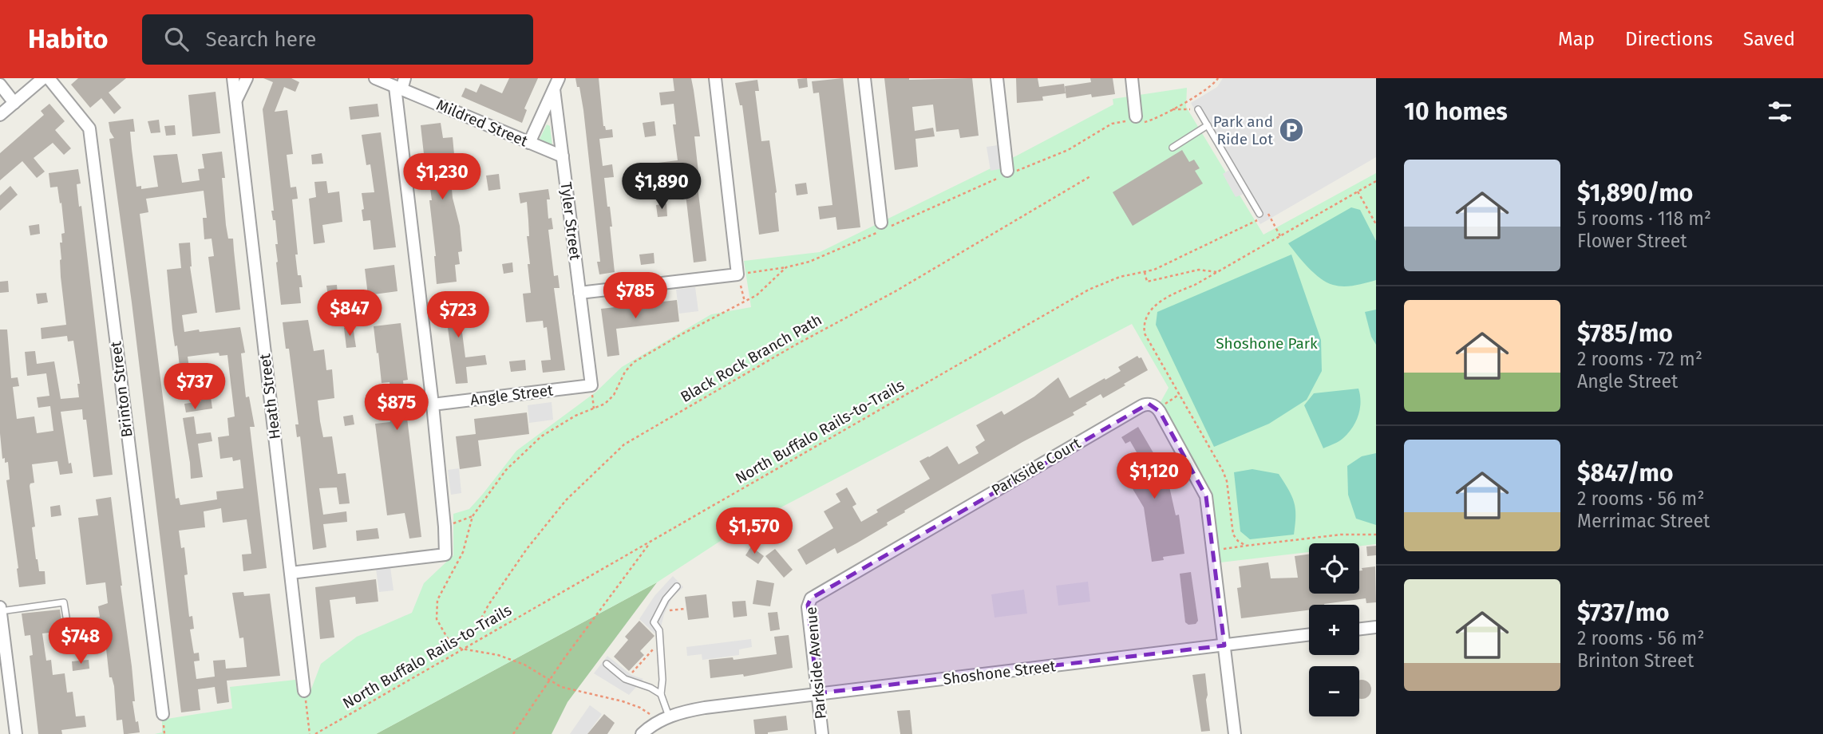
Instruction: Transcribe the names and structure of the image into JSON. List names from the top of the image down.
{
  "streets": {
    "street": [
      "Mildred Street",
      "Tyler Street",
      "Brinton Street",
      "Angle Street",
      "Heath Street",
      "Parkside Court",
      "Parkside Avenue",
      "Shoshone Street"
    ],
    "path": ["Black Rock Branch Path", "North Buffalo Rails-to-Trails"]
  },
  "crossings": [
    ["Mildred Street", "Tyler Street"],
    ["Tyler Street", "Angle Street"],
    ["Parkside Court", "Parkside Avenue"],
    ["Parkside Avenue", "Shoshone Street"]
  ],
  "parks": ["Shoshone Park"],
  "places": {
    "parking": ["Park and Ride Lot"]
  },
  "page": {
    "header": "Habito",
    "search": "Search here",
    "nav": ["Map", "Directions", "Saved"],
    "heading": "10 homes",
    "list": [
      {
        "name": "$1,890/mo",
        "note": "5 rooms · 118 m² · Flower Street"
      },
      {
        "name": "$785/mo",
        "note": "2 rooms · 72 m² · Angle Street"
      },
      {
        "name": "$847/mo",
        "note": "2 rooms · 56 m² · Merrimac Street"
      },
      {
        "name": "$737/mo",
        "note": "2 rooms · 56 m² · Brinton Street"
      }
    ],
    "price": [
      "$1,230",
      "$1,890",
      "$785",
      "$847",
      "$723",
      "$737",
      "$875",
      "$1,120",
      "$1,570",
      "$748"
    ],
    "map_buttons": ["+", "−"]
  }
}
